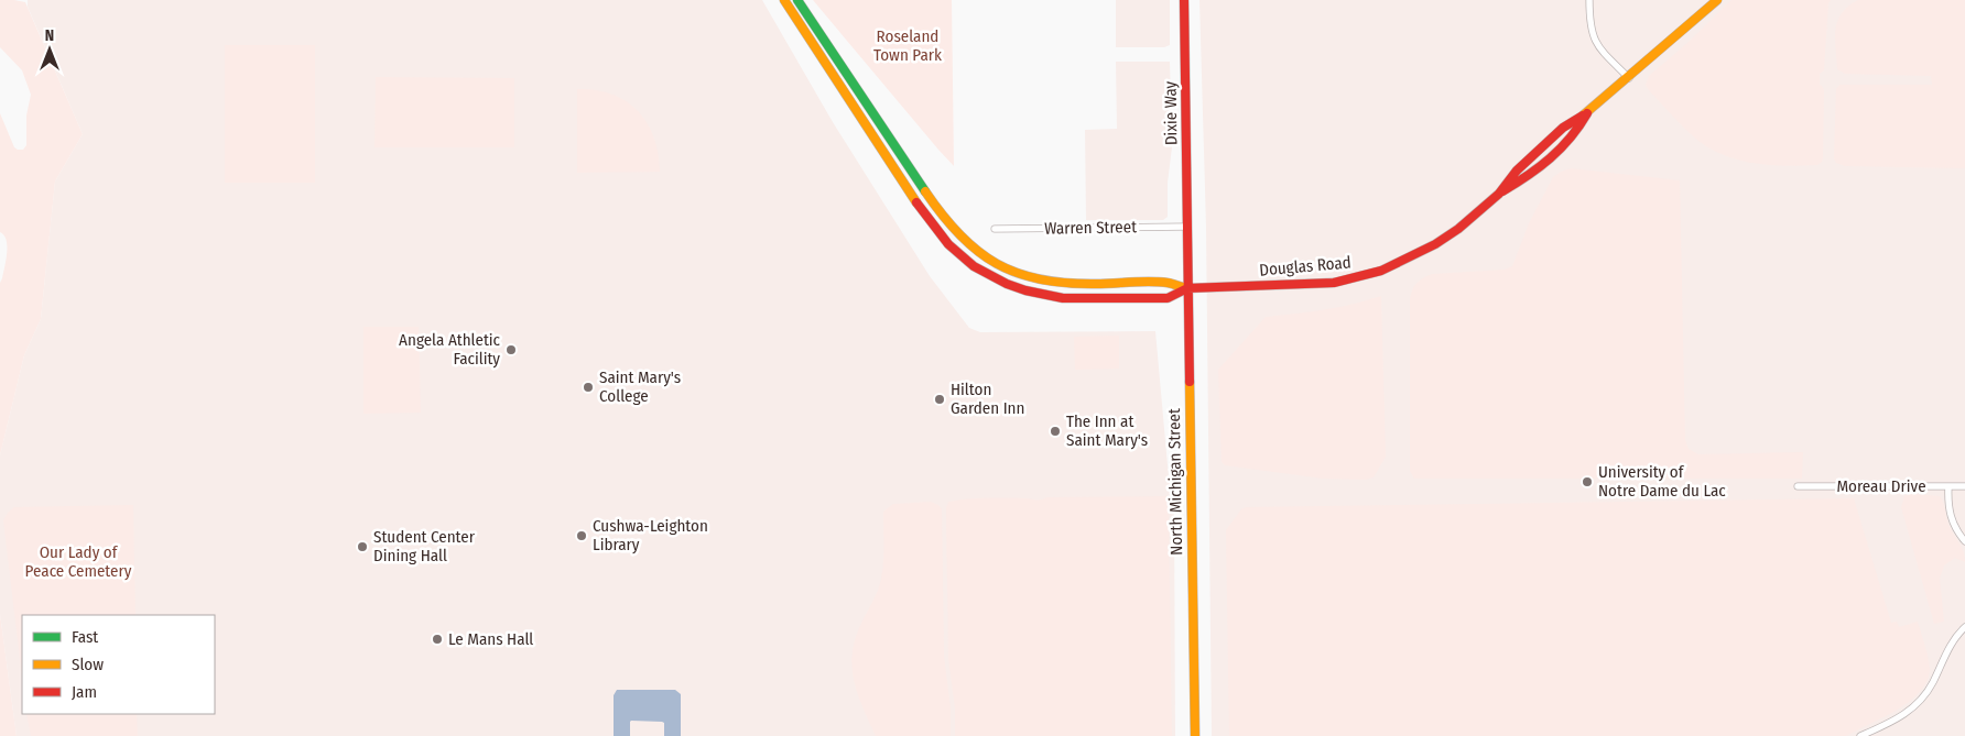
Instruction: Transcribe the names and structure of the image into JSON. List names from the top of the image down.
{
  "streets": {
    "main road": ["Dixie Way", "Douglas Road", "North Michigan Street"],
    "street": ["Warren Street", "Moreau Drive"]
  },
  "crossings": [
    ["Dixie Way", "Warren Street"],
    ["Dixie Way", "North Michigan Street"],
    ["Warren Street", "North Michigan Street"],
    ["Douglas Road", "North Michigan Street"]
  ],
  "parks": ["Roseland Town Park", "Our Lady of Peace Cemetery"],
  "places": [
    "Angela Athletic Facility",
    "Saint Mary's College",
    "Hilton Garden Inn",
    "The Inn at Saint Mary's",
    "University of Notre Dame du Lac",
    "Cushwa-Leighton Library",
    "Student Center Dining Hall",
    "Le Mans Hall"
  ],
  "legend": ["Fast", "Slow", "Jam"],
  "north": "top"
}
